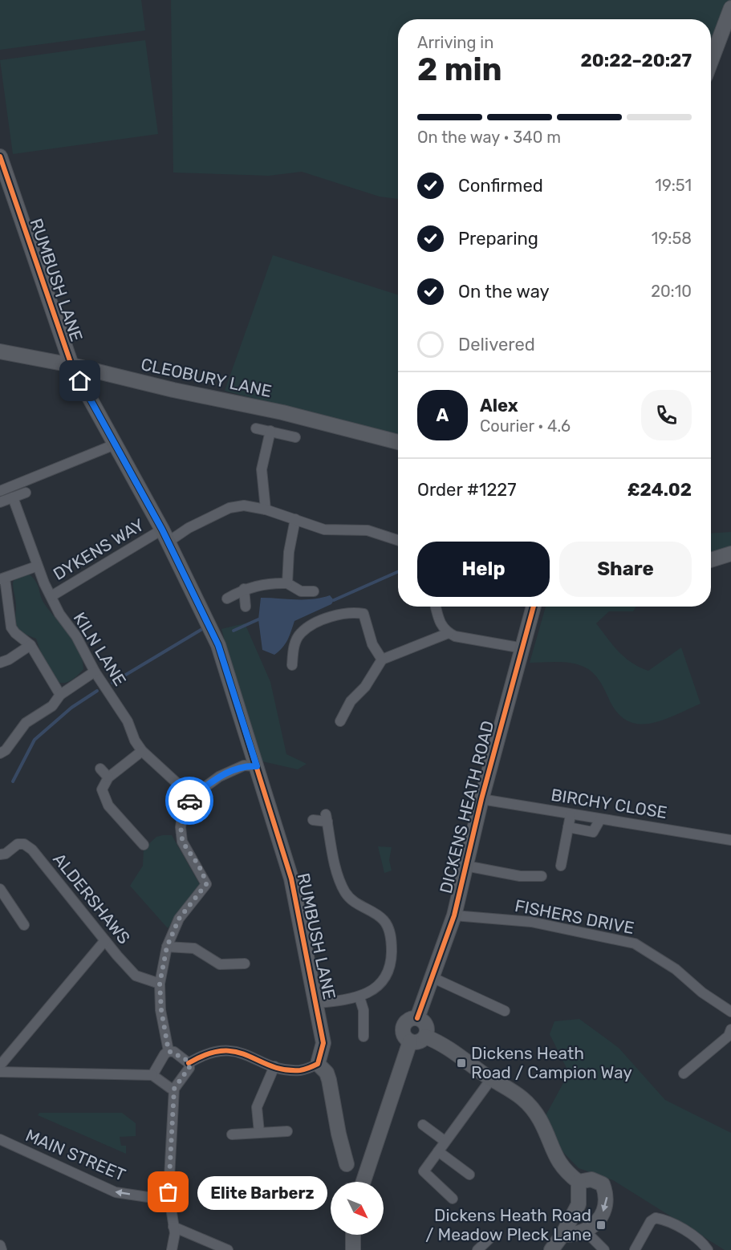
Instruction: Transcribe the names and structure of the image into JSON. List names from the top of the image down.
{
  "streets": {
    "street": [
      "RUMBUSH LANE",
      "CLEOBURY LANE",
      "DYKENS WAY",
      "KILN LANE",
      "BIRCHY CLOSE",
      "DICKENS HEATH ROAD",
      "ALDERSHAWS",
      "FISHERS DRIVE",
      "MAIN STREET"
    ]
  },
  "crossings": [
    ["RUMBUSH LANE", "CLEOBURY LANE"],
    ["RUMBUSH LANE", "DYKENS WAY"],
    ["DYKENS WAY", "KILN LANE"],
    ["BIRCHY CLOSE", "DICKENS HEATH ROAD"],
    ["DICKENS HEATH ROAD", "FISHERS DRIVE"]
  ],
  "one_way": ["MAIN STREET"],
  "places": {
    "transit": ["Dickens Heath Road / Campion Way", "Dickens Heath Road / Meadow Pleck Lane"],
    "other": ["Elite Barberz"]
  },
  "north": "bottom right",
  "page": {
    "heading": ["2 min", "Arriving in", "20:22–20:27"],
    "panel": [
      "Alex",
      "Courier · 4.6",
      "Order #1227",
      "£24.02"
    ],
    "bar": "On the way · 340 m",
    "list": [
      ["Confirmed", "19:51"],
      ["Preparing", "19:58"],
      ["On the way", "20:10"],
      "Delivered"
    ],
    "round": "A",
    "buttons": ["Help", "Share"],
    "bubble": "Elite Barberz"
  }
}
